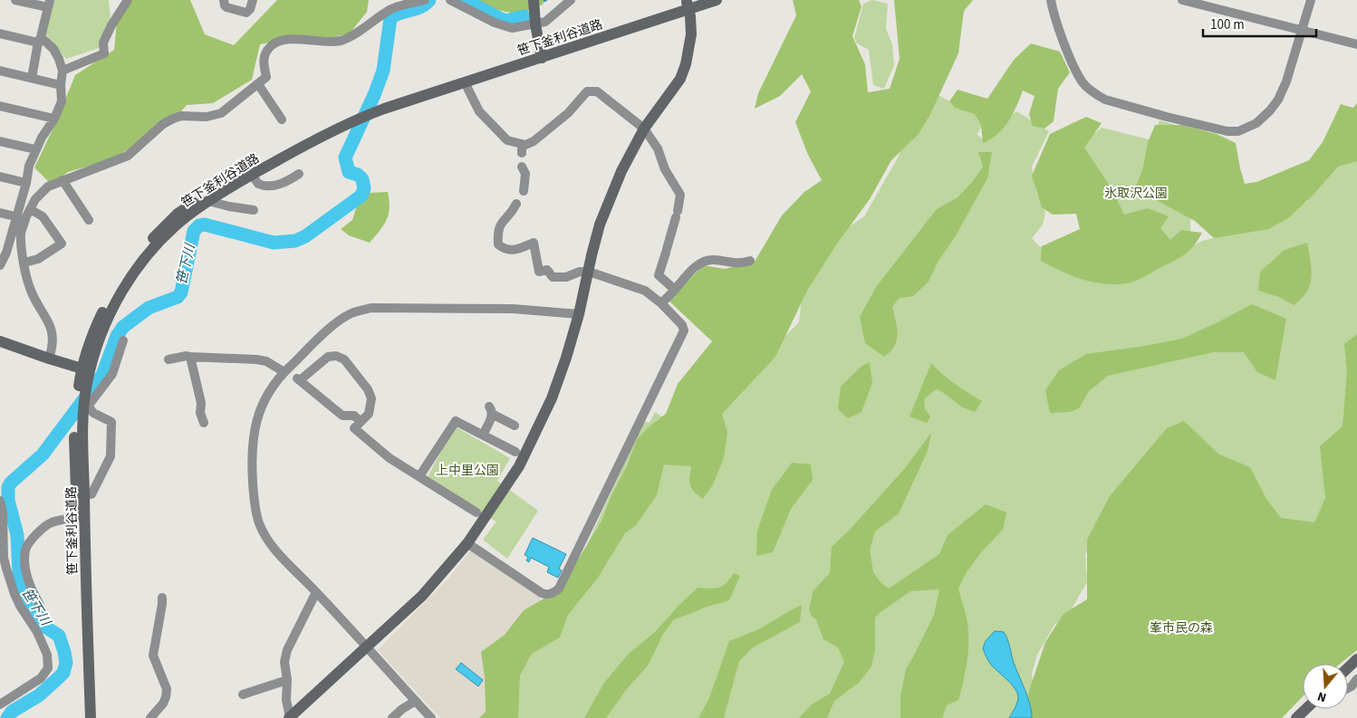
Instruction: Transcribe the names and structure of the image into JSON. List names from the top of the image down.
{
  "streets": {
    "street": ["笹下釜利谷道路"]
  },
  "water": ["笹下川"],
  "parks": ["氷取沢公園", "上中里公園", "峯市民の森"],
  "scale_bar": "100 m",
  "north": "bottom"
}
